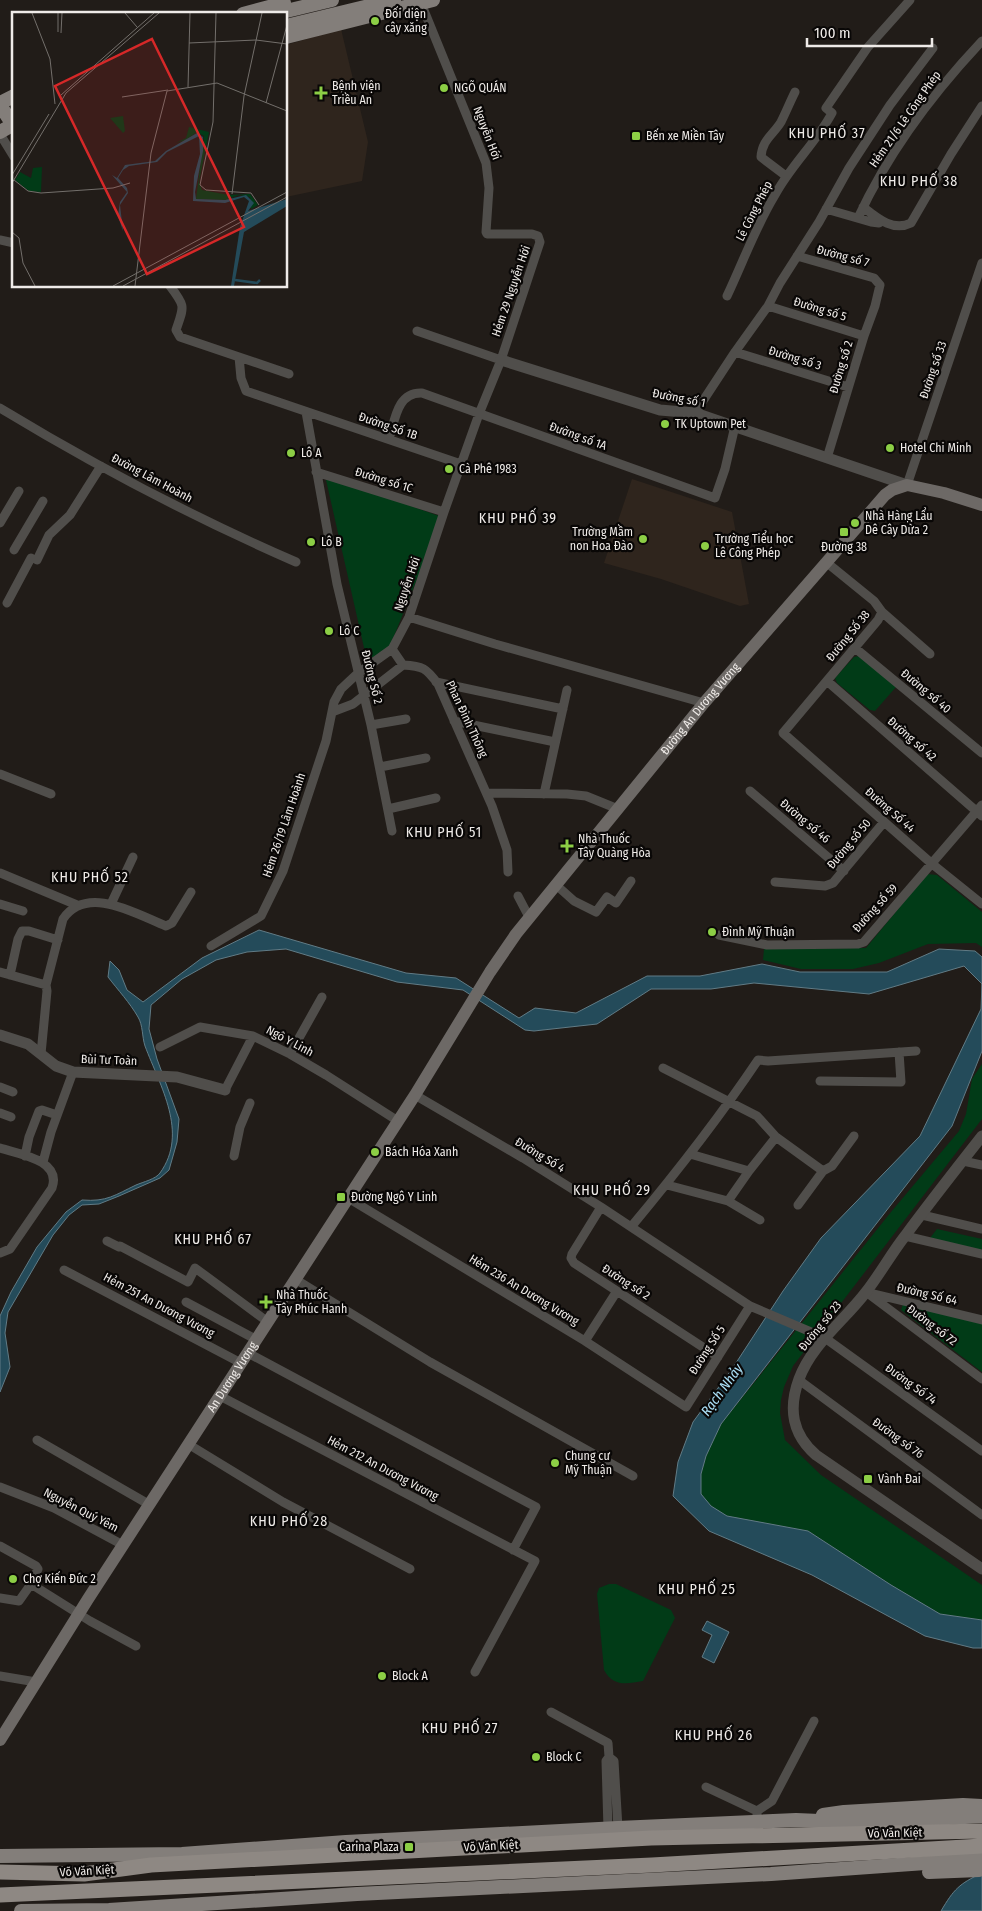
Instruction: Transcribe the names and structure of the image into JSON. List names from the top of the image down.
{
  "streets": {
    "highway": ["Võ Văn Kiệt"],
    "main road": ["Đường An Dương Vương", "An Dương Vương"],
    "street": [
      "Hẻm 21/6 Lê Công Phép",
      "Nguyễn Hới",
      "Lê Công Phép",
      "Đường số 7",
      "Hẻm 29 Nguyễn Hới",
      "Đường số 5",
      "Đường số 3",
      "Đường số 2",
      "Đường số 33",
      "Đường số 1",
      "Đường Số 1B",
      "Đường số 1A",
      "Đường Lâm Hoành",
      "Đường số 1C",
      "Đường Số 38",
      "Đường Số 2",
      "Đường số 40",
      "Phan Đình Thông",
      "Đường số 42",
      "Đường Số 44",
      "Đường số 46",
      "Hẻm 26/19 Lâm Hoành",
      "Đường số 50",
      "Đường số 59",
      "Ngô Y Linh",
      "Bùi Tư Toàn",
      "Đường Số 4",
      "Hẻm 236 An Dương Vương",
      "Đường Số 64",
      "Hẻm 251 An Dương Vương",
      "Đường số 72",
      "Đường số 23",
      "Đường Số 5",
      "Đường Số 74",
      "Đường số 76",
      "Hẻm 212 An Dương Vương",
      "Nguyễn Quý Yêm"
    ]
  },
  "crossings": [
    ["Nguyễn Hới", "Hẻm 29 Nguyễn Hới"],
    ["Nguyễn Hới", "Đường số 1"],
    ["Nguyễn Hới", "Đường Số 1B"],
    ["Nguyễn Hới", "Đường số 1A"],
    ["Nguyễn Hới", "Đường số 1C"],
    ["Nguyễn Hới", "Đường Số 2"],
    ["Nguyễn Hới", "Hẻm 26/19 Lâm Hoành"],
    ["Đường số 7", "Đường số 2"],
    ["Hẻm 29 Nguyễn Hới", "Đường số 1"],
    ["Đường số 5", "Đường số 2"],
    ["Đường số 3", "Đường số 2"],
    ["Đường số 2", "Đường số 1"],
    ["Đường số 2", "Đường Số 4"],
    ["Đường số 2", "Đường Số 5"],
    ["Đường số 33", "Đường số 1"],
    ["Đường số 33", "Đường An Dương Vương"],
    ["Đường số 1", "Đường số 1A"],
    ["Đường số 1", "Đường An Dương Vương"],
    ["Đường Số 1B", "Đường số 1A"],
    ["Đường Số 1B", "Đường Số 2"],
    ["Đường số 1C", "Đường Số 2"],
    ["Đường Số 38", "Đường số 40"],
    ["Đường Số 38", "Đường An Dương Vương"],
    ["Đường Số 38", "Đường số 42"],
    ["Đường Số 38", "Đường Số 44"],
    ["Đường An Dương Vương", "An Dương Vương"],
    ["Đường số 42", "Đường số 59"],
    ["Đường Số 44", "Đường số 50"],
    ["Đường Số 44", "Đường số 59"],
    ["Đường số 46", "Đường số 50"],
    ["Ngô Y Linh", "An Dương Vương"],
    ["Đường Số 4", "Đường Số 5"],
    ["Đường Số 4", "An Dương Vương"],
    ["Đường Số 4", "Đường Số 74"],
    ["Hẻm 236 An Dương Vương", "Đường Số 5"],
    ["Hẻm 236 An Dương Vương", "An Dương Vương"],
    ["Đường Số 64", "Đường số 72"],
    ["Đường Số 64", "Đường số 23"],
    ["Hẻm 251 An Dương Vương", "An Dương Vương"],
    ["Hẻm 251 An Dương Vương", "Hẻm 212 An Dương Vương"],
    ["Đường số 72", "Đường số 23"],
    ["Đường số 23", "Đường Số 74"],
    ["Đường số 23", "Đường số 76"],
    ["Đường Số 5", "Đường Số 74"],
    ["An Dương Vương", "Hẻm 212 An Dương Vương"],
    ["An Dương Vương", "Nguyễn Quý Yêm"]
  ],
  "districts": [
    "KHU PHỐ 37",
    "KHU PHỐ 38",
    "KHU PHỐ 39",
    "KHU PHỐ 51",
    "KHU PHỐ 52",
    "KHU PHỐ 29",
    "KHU PHỐ 67",
    "KHU PHỐ 28",
    "KHU PHỐ 25",
    "KHU PHỐ 27",
    "KHU PHỐ 26"
  ],
  "water": ["Rạch Nhảy"],
  "places": {
    "other": [
      "Đối diện cây xăng",
      "NGÕ QUÁN",
      "TK Uptown Pet",
      "Hotel Chi Minh",
      "Lô A",
      "Cà Phê 1983",
      "Nhà Hàng Lẩu Dê Cây Dừa 2",
      "Trường Mầm non Hoa Đào",
      "Lô B",
      "Trường Tiểu học Lê Công Phép",
      "Lô C",
      "Đình Mỹ Thuận",
      "Bách Hóa Xanh",
      "Chung cư Mỹ Thuận",
      "Chợ Kiến Đức 2",
      "Block A",
      "Block C"
    ],
    "health": ["Bệnh viện Triều An", "Nhà Thuốc Tây Quàng Hòa", "Nhà Thuốc Tây Phúc Hanh"],
    "transit": [
      "Bến xe Miền Tây",
      "Đường 38",
      "Đường Ngô Y Linh",
      "Vành Đai",
      "Carina Plaza"
    ]
  },
  "scale_bar": "100 m"
}
